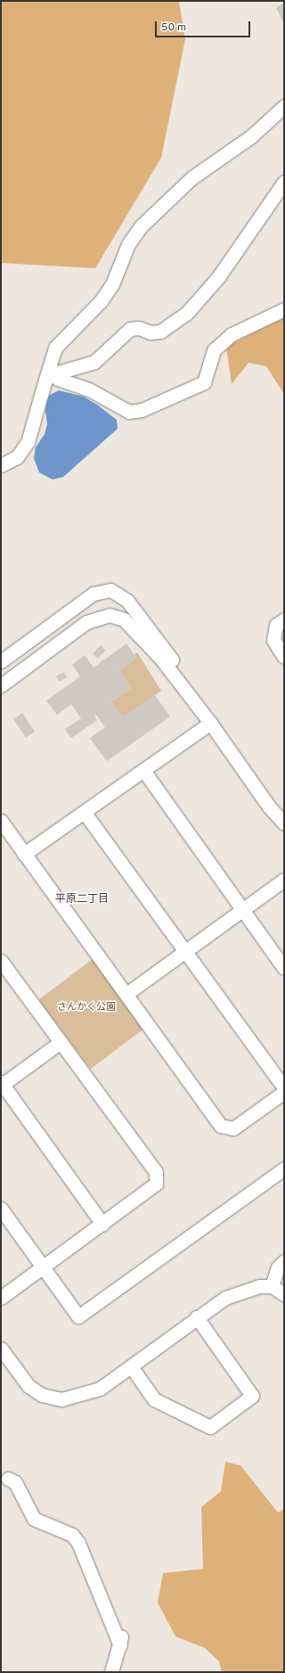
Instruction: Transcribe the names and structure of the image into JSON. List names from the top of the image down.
{
  "districts": ["平原二丁目"],
  "parks": ["さんかく公園"],
  "scale_bar": "50 m"
}
